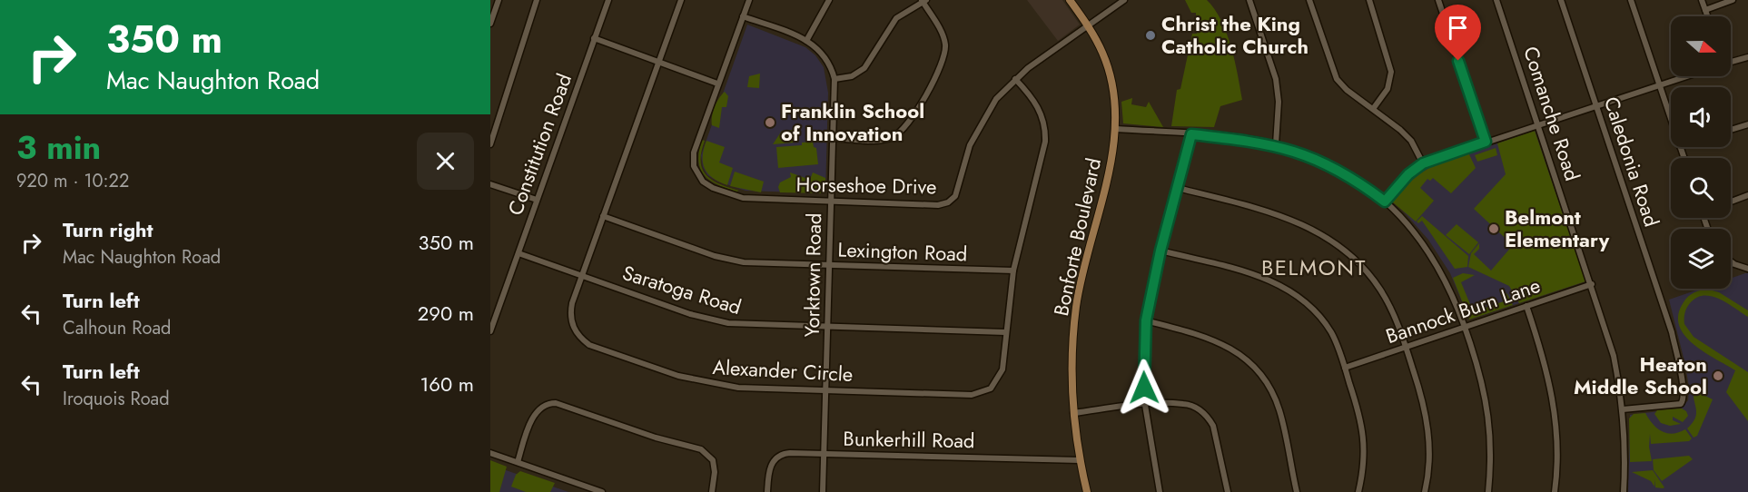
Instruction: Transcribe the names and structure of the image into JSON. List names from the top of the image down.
{
  "streets": {
    "main road": ["Bonforte Boulevard"],
    "street": [
      "Comanche Road",
      "Constitution Road",
      "Caledonia Road",
      "Horseshoe Drive",
      "Lexington Road",
      "Yorktown Road",
      "Saratoga Road",
      "Bannock Burn Lane",
      "Alexander Circle",
      "Bunkerhill Road"
    ]
  },
  "crossings": [
    ["Comanche Road", "Caledonia Road"],
    ["Comanche Road", "Bannock Burn Lane"],
    ["Constitution Road", "Saratoga Road"],
    ["Horseshoe Drive", "Bonforte Boulevard"],
    ["Horseshoe Drive", "Yorktown Road"],
    ["Horseshoe Drive", "Alexander Circle"],
    ["Bonforte Boulevard", "Bunkerhill Road"],
    ["Lexington Road", "Yorktown Road"],
    ["Lexington Road", "Alexander Circle"],
    ["Yorktown Road", "Saratoga Road"],
    ["Yorktown Road", "Alexander Circle"],
    ["Yorktown Road", "Bunkerhill Road"],
    ["Saratoga Road", "Alexander Circle"]
  ],
  "districts": ["BELMONT"],
  "places": [
    "Christ the King Catholic Church",
    "Franklin School of Innovation",
    "Belmont Elementary",
    "Heaton Middle School"
  ],
  "north": "right",
  "page": {
    "turn": ["350 m", "Mac Naughton Road"],
    "heading": ["3 min", "920 m · 10:22"],
    "list": [
      {
        "name": "Turn right",
        "note": "Mac Naughton Road",
        "value": "350 m"
      },
      {
        "name": "Turn left",
        "note": "Calhoun Road",
        "value": "290 m"
      },
      {
        "name": "Turn left",
        "note": "Iroquois Road",
        "value": "160 m"
      }
    ]
  }
}
